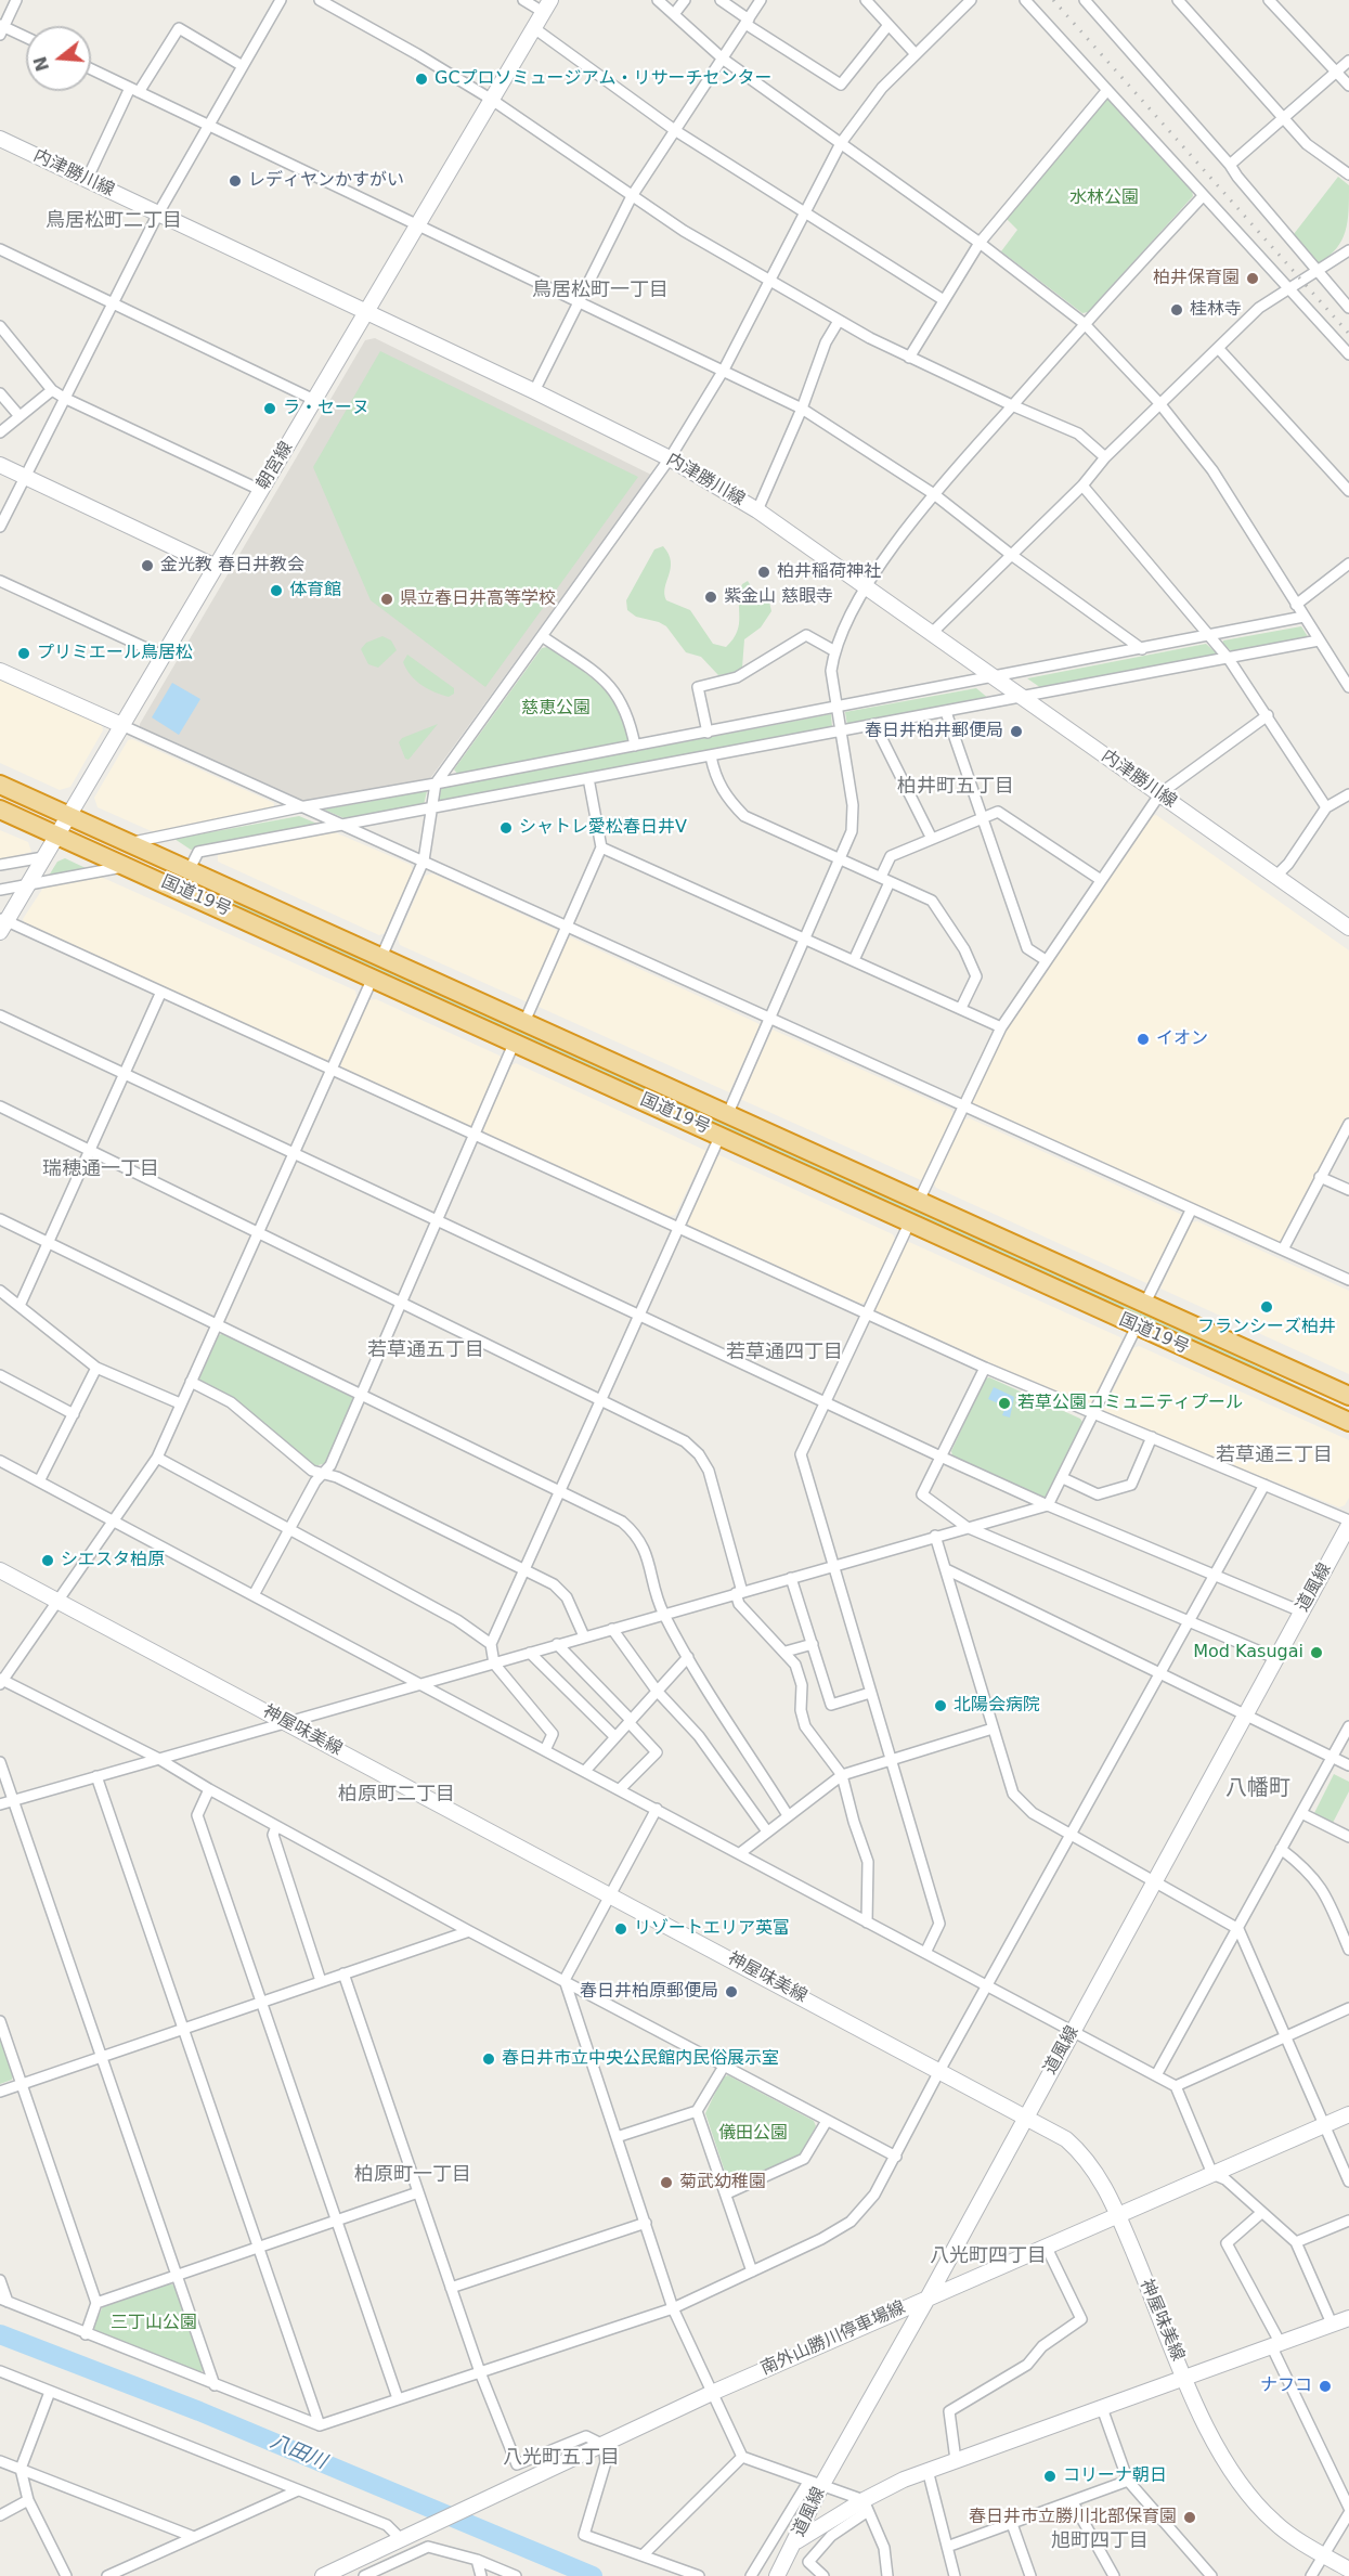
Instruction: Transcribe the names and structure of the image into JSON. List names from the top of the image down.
{
  "streets": {
    "highway": ["国道19号"],
    "main road": [
      "内津勝川線",
      "朝宮線",
      "道風線",
      "神屋味美線",
      "南外山勝川停車場線"
    ]
  },
  "crossings": [
    ["内津勝川線", "朝宮線"],
    ["朝宮線", "国道19号"],
    ["道風線", "神屋味美線"],
    ["道風線", "南外山勝川停車場線"],
    ["神屋味美線", "南外山勝川停車場線"]
  ],
  "districts": [
    "鳥居松町二丁目",
    "鳥居松町一丁目",
    "柏井町五丁目",
    "瑞穂通一丁目",
    "若草通五丁目",
    "若草通四丁目",
    "若草通三丁目",
    "八幡町",
    "柏原町二丁目",
    "柏原町一丁目",
    "八光町四丁目",
    "八光町五丁目",
    "旭町四丁目"
  ],
  "water": ["八田川"],
  "parks": [
    "水林公園",
    "慈恵公園",
    "儀田公園",
    "三丁山公園"
  ],
  "places": [
    "GCプロソミュージアム・リサーチセンター",
    "レディヤンかすがい",
    "柏井保育園",
    "桂林寺",
    "ラ・セーヌ",
    "金光教 春日井教会",
    "柏井稲荷神社",
    "体育館",
    "紫金山 慈眼寺",
    "県立春日井高等学校",
    "プリミエール鳥居松",
    "春日井柏井郵便局",
    "シャトレ愛松春日井V",
    "イオン",
    "フランシーズ柏井",
    "若草公園コミュニティプール",
    "シエスタ柏原",
    "Mod Kasugai",
    "北陽会病院",
    "リゾートエリア英富",
    "春日井柏原郵便局",
    "春日井市立中央公民館内民俗展示室",
    "菊武幼稚園",
    "ナフコ",
    "コリーナ朝日",
    "春日井市立勝川北部保育園"
  ],
  "north": "left"
}
